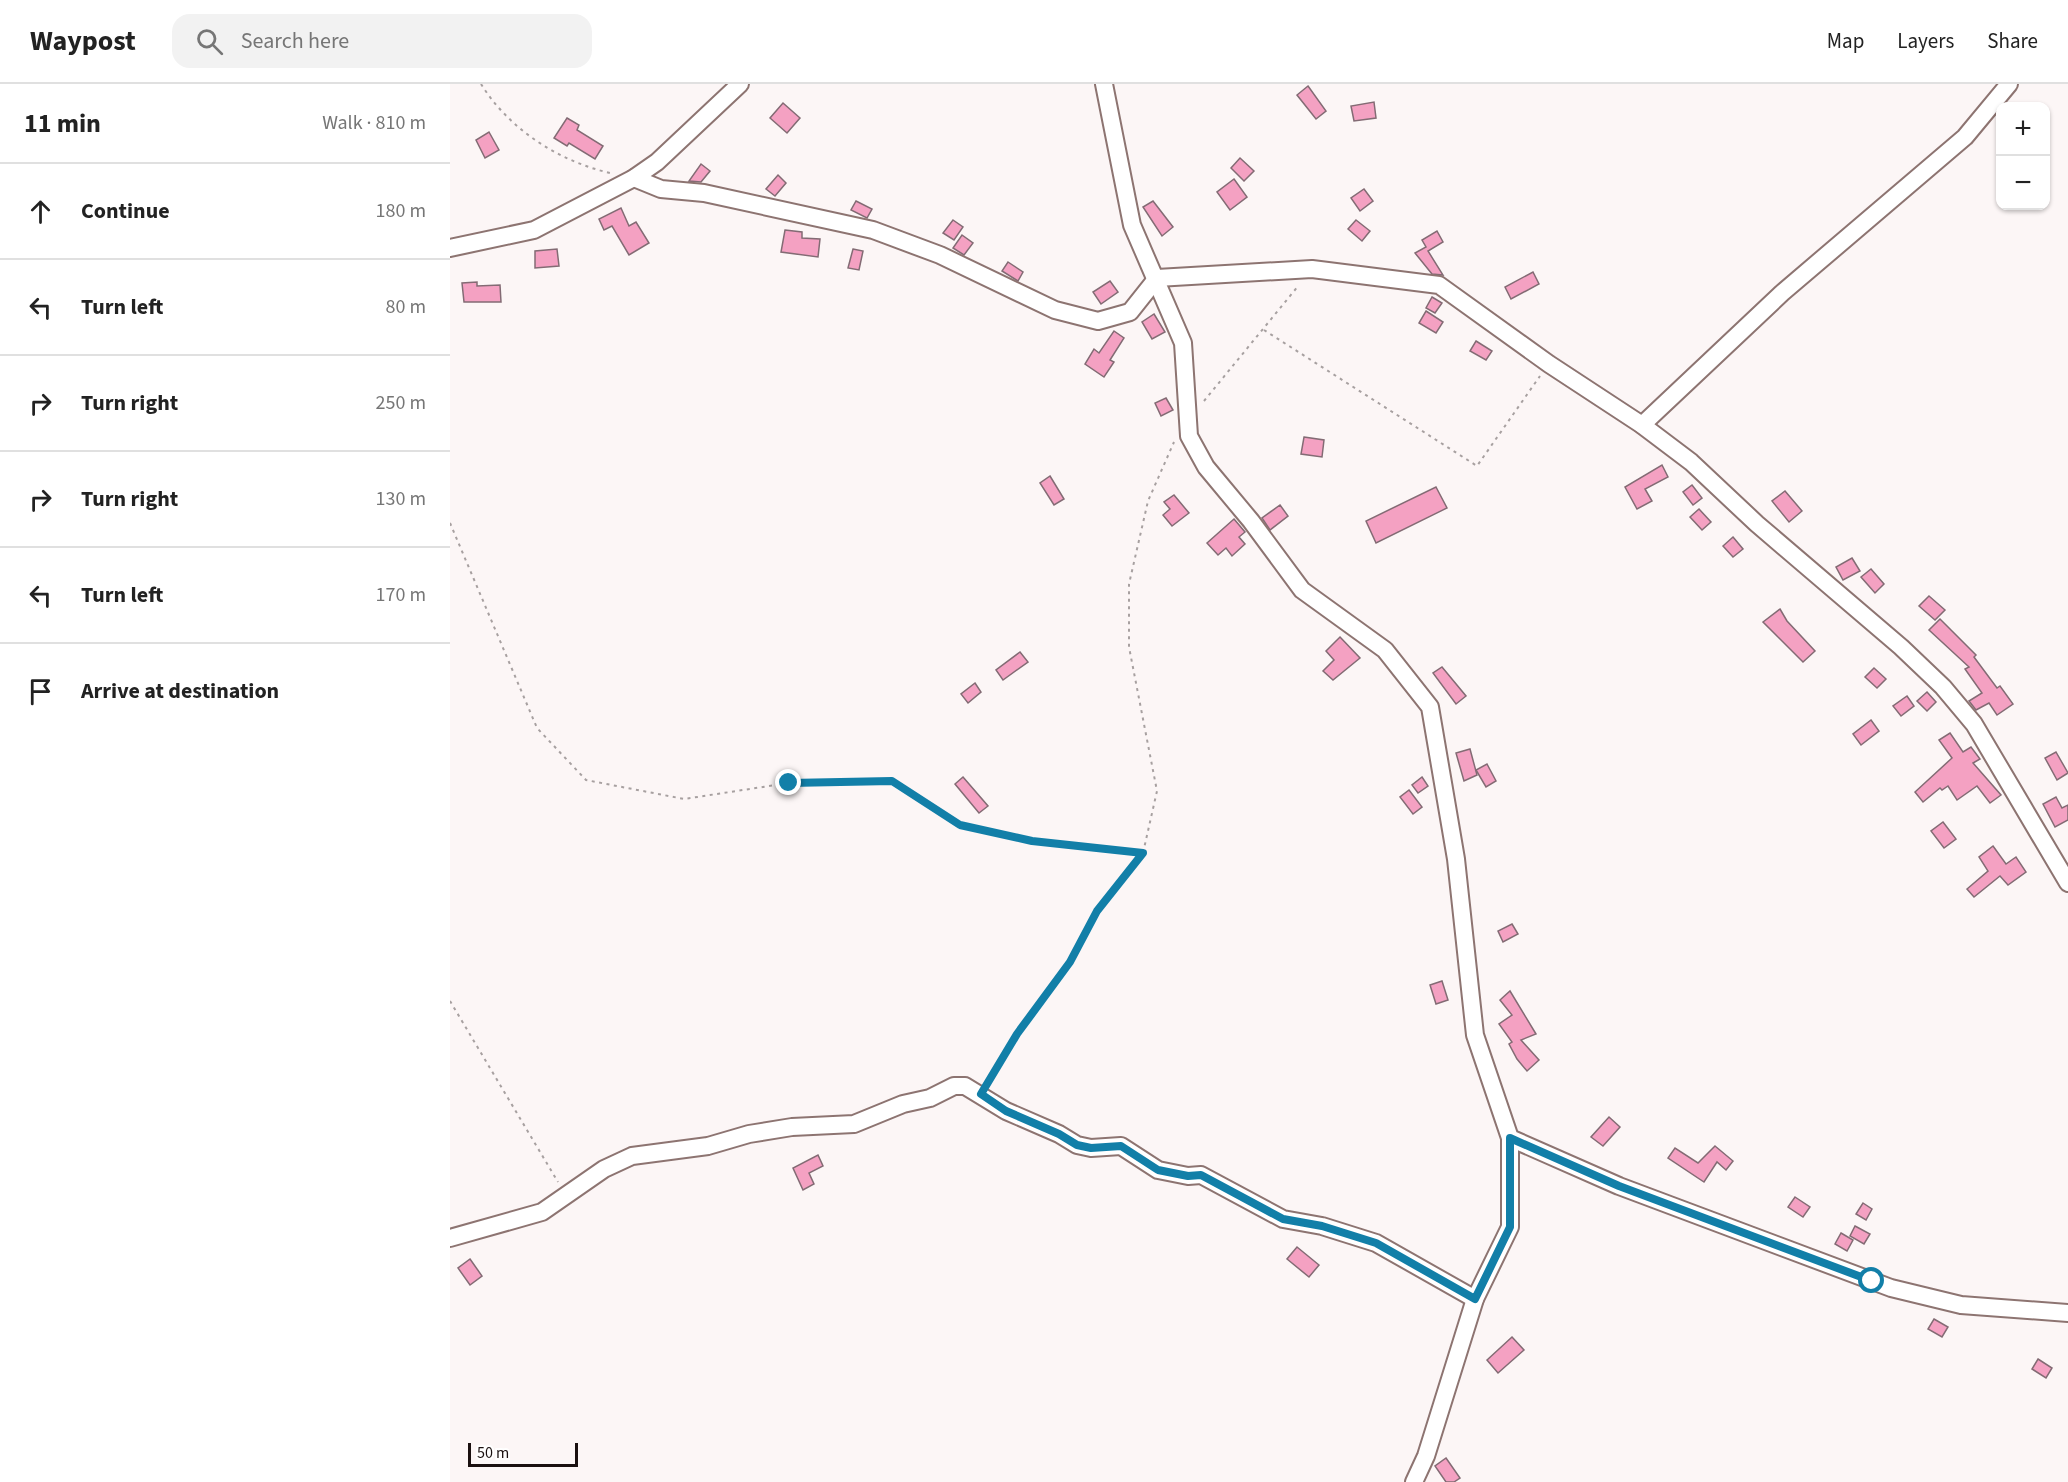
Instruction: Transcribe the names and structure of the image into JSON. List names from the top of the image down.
{
  "scale_bar": "50 m",
  "page": {
    "header": "Waypost",
    "search": "Search here",
    "nav": ["Map", "Layers", "Share"],
    "heading": ["11 min", "Walk · 810 m"],
    "map_buttons": ["+", "−"],
    "list": [
      ["Continue", "180 m"],
      ["Turn left", "80 m"],
      ["Turn right", "250 m"],
      ["Turn right", "130 m"],
      ["Turn left", "170 m"],
      "Arrive at destination"
    ],
    "scale": "50 m"
  }
}
